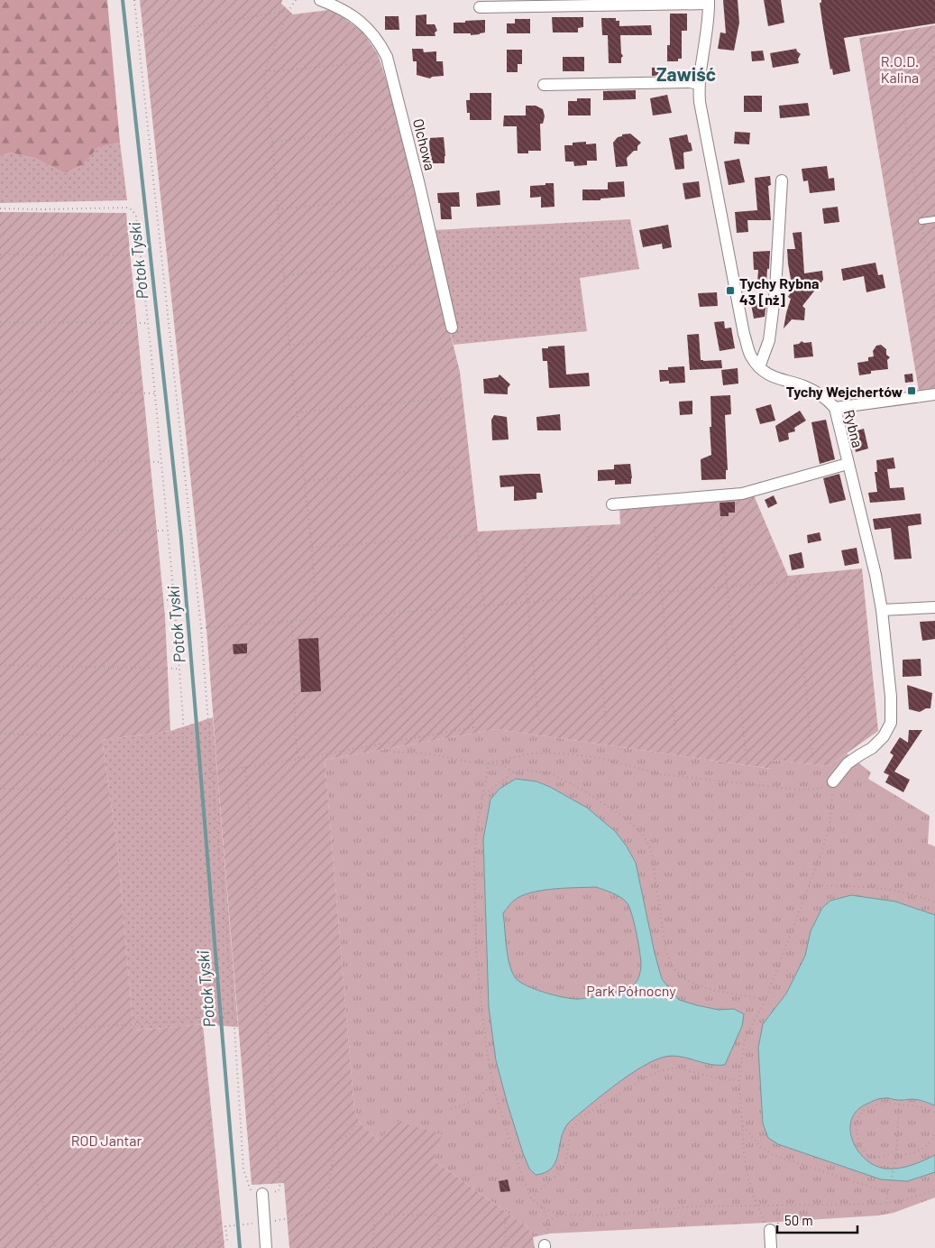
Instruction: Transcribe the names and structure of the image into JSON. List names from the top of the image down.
{
  "streets": {
    "street": ["Olchowa", "Rybna"]
  },
  "districts": ["Zawiść"],
  "water": ["Potok Tyski"],
  "parks": ["R.O.D. Kalina", "Park Północny", "ROD Jantar"],
  "places": {
    "transit": ["Tychy Rybna 43 [nż]", "Tychy Wejchertów"]
  },
  "scale_bar": "50 m"
}
